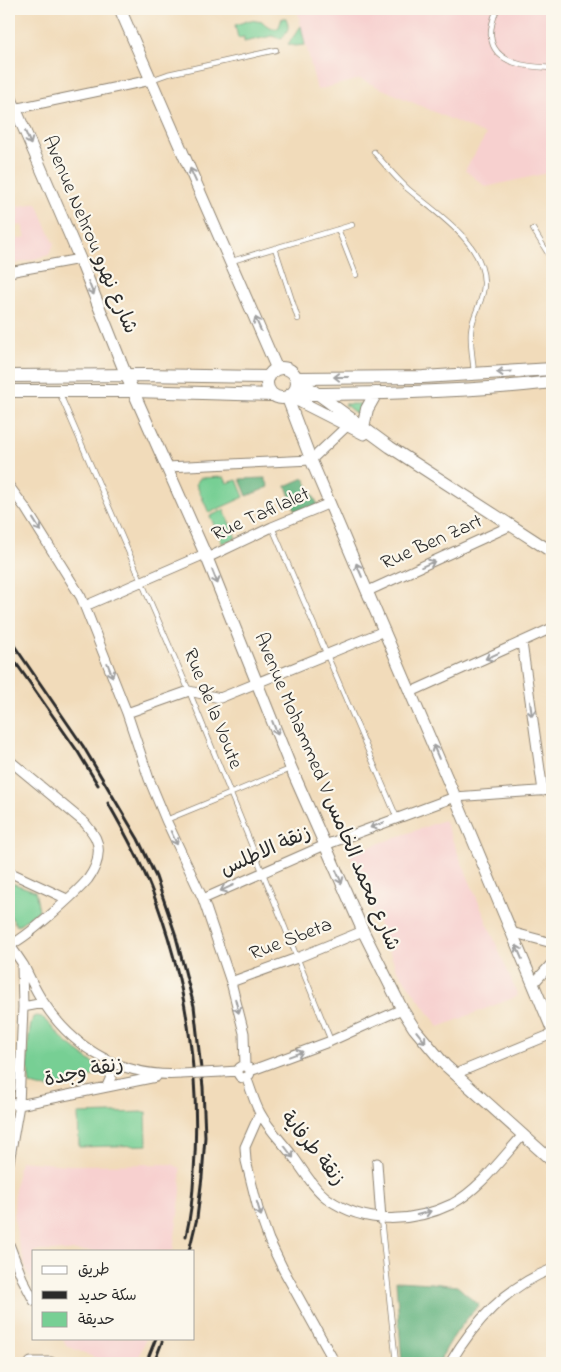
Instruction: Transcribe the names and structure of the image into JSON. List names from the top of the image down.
{
  "streets": {
    "main road": ["Avenue Nehrou شارع نهرو", "Avenue Mohammed V شارع محمد الخامس"],
    "street": [
      "Rue Tafilalet",
      "Rue Ben Zart",
      "زنقة الاطلس",
      "Rue Sbeta",
      "زنقة وجدة",
      "زنقة طرفاية"
    ],
    "lane": ["Rue de la Voute"]
  },
  "crossings": [
    ["Avenue Nehrou شارع نهرو", "Avenue Mohammed V شارع محمد الخامس"],
    ["Rue Tafilalet", "Rue de la Voute"],
    ["Rue Tafilalet", "Avenue Mohammed V شارع محمد الخامس"],
    ["Rue Tafilalet", "زنقة طرفاية"],
    ["Rue de la Voute", "زنقة الاطلس"],
    ["Rue de la Voute", "Rue Sbeta"],
    ["Avenue Mohammed V شارع محمد الخامس", "زنقة الاطلس"],
    ["Avenue Mohammed V شارع محمد الخامس", "Rue Sbeta"],
    ["Avenue Mohammed V شارع محمد الخامس", "زنقة طرفاية"],
    ["زنقة الاطلس", "زنقة طرفاية"],
    ["Rue Sbeta", "زنقة طرفاية"]
  ],
  "one_way": [
    "Avenue Nehrou شارع نهرو",
    "Rue Ben Zart",
    "Avenue Mohammed V شارع محمد الخامس",
    "زنقة الاطلس"
  ],
  "legend": ["طريق", "سكة حديد", "حديقة"]
}
